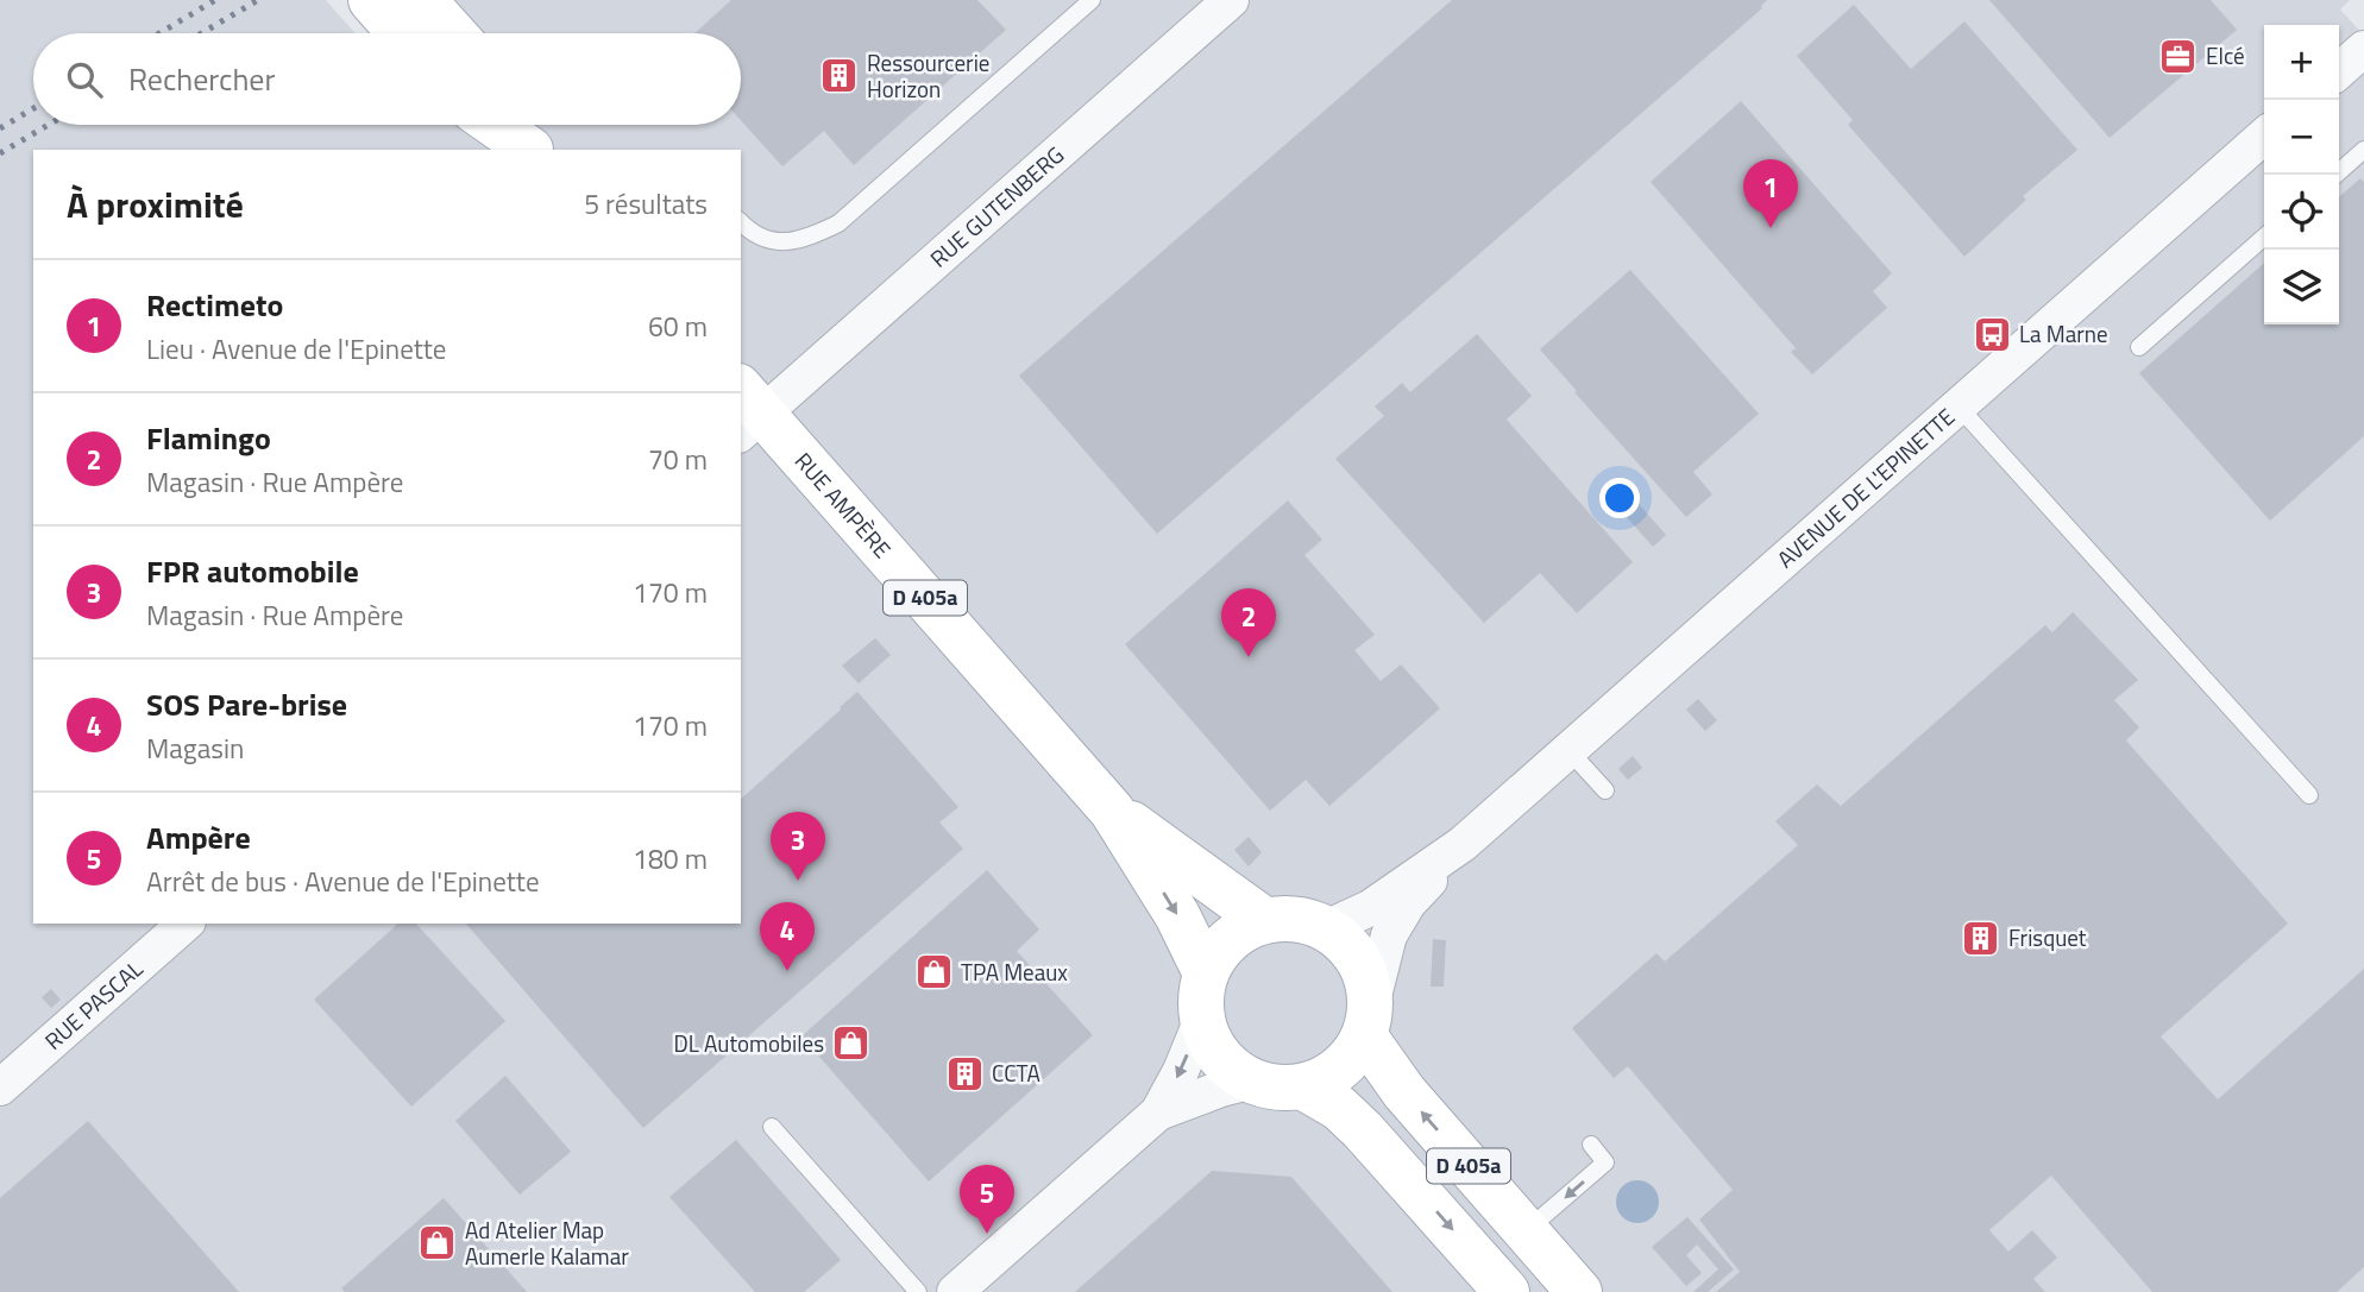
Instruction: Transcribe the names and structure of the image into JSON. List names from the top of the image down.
{
  "streets": {
    "main road": ["RUE AMPÈRE", "D 405a"],
    "street": ["RUE GUTENBERG", "AVENUE DE L'EPINETTE", "RUE PASCAL"]
  },
  "crossings": [
    ["RUE GUTENBERG", "RUE AMPÈRE"],
    ["AVENUE DE L'EPINETTE", "RUE AMPÈRE"],
    ["AVENUE DE L'EPINETTE", "D 405a"],
    ["RUE AMPÈRE", "D 405a"]
  ],
  "places": {
    "office": ["Elcé"],
    "building": ["Ressourcerie Horizon", "Frisquet", "CCTA"],
    "bus stop": ["La Marne"],
    "shop": ["TPA Meaux", "DL Automobiles", "Ad Atelier Map Aumerle Kalamar"]
  },
  "page": {
    "map_buttons": ["+", "−"],
    "search": "Rechercher",
    "heading": ["À proximité", "5 résultats"],
    "pins": [
      "1",
      "2",
      "3",
      "4",
      "5"
    ],
    "list": [
      {
        "mark": "1",
        "name": "Rectimeto",
        "note": "Lieu · Avenue de l'Epinette",
        "value": "60 m"
      },
      {
        "mark": "2",
        "name": "Flamingo",
        "note": "Magasin · Rue Ampère",
        "value": "70 m"
      },
      {
        "mark": "3",
        "name": "FPR automobile",
        "note": "Magasin · Rue Ampère",
        "value": "170 m"
      },
      {
        "mark": "4",
        "name": "SOS Pare-brise",
        "note": "Magasin",
        "value": "170 m"
      },
      {
        "mark": "5",
        "name": "Ampère",
        "note": "Arrêt de bus · Avenue de l'Epinette",
        "value": "180 m"
      }
    ]
  }
}
